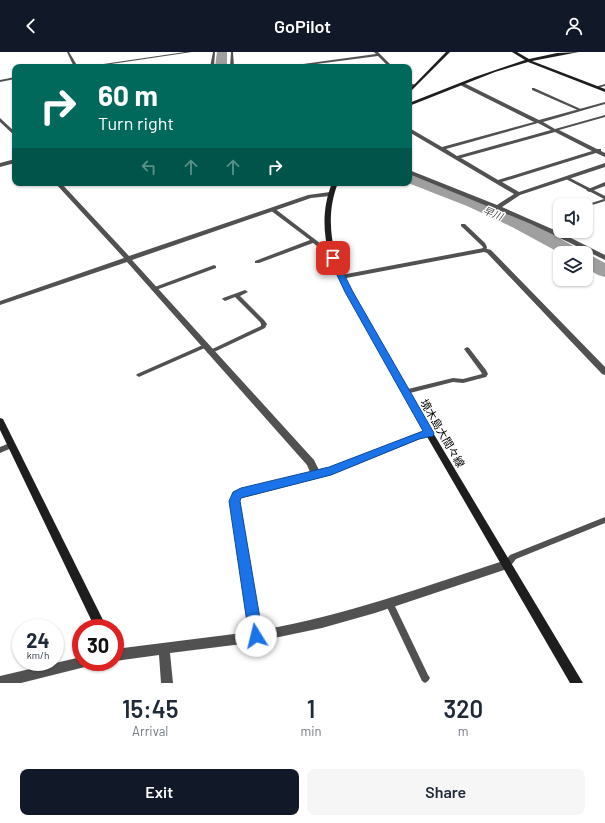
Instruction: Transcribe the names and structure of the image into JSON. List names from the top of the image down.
{
  "streets": {
    "street": ["境木島大間々線"]
  },
  "water": ["早川"],
  "page": {
    "header": "GoPilot",
    "turn": ["60 m", "Turn right"],
    "speed": "24 km/h",
    "limit": "30",
    "eta": [
      "15:45",
      "Arrival",
      "1",
      "min",
      "320",
      "m"
    ],
    "buttons": ["Exit", "Share"]
  }
}
